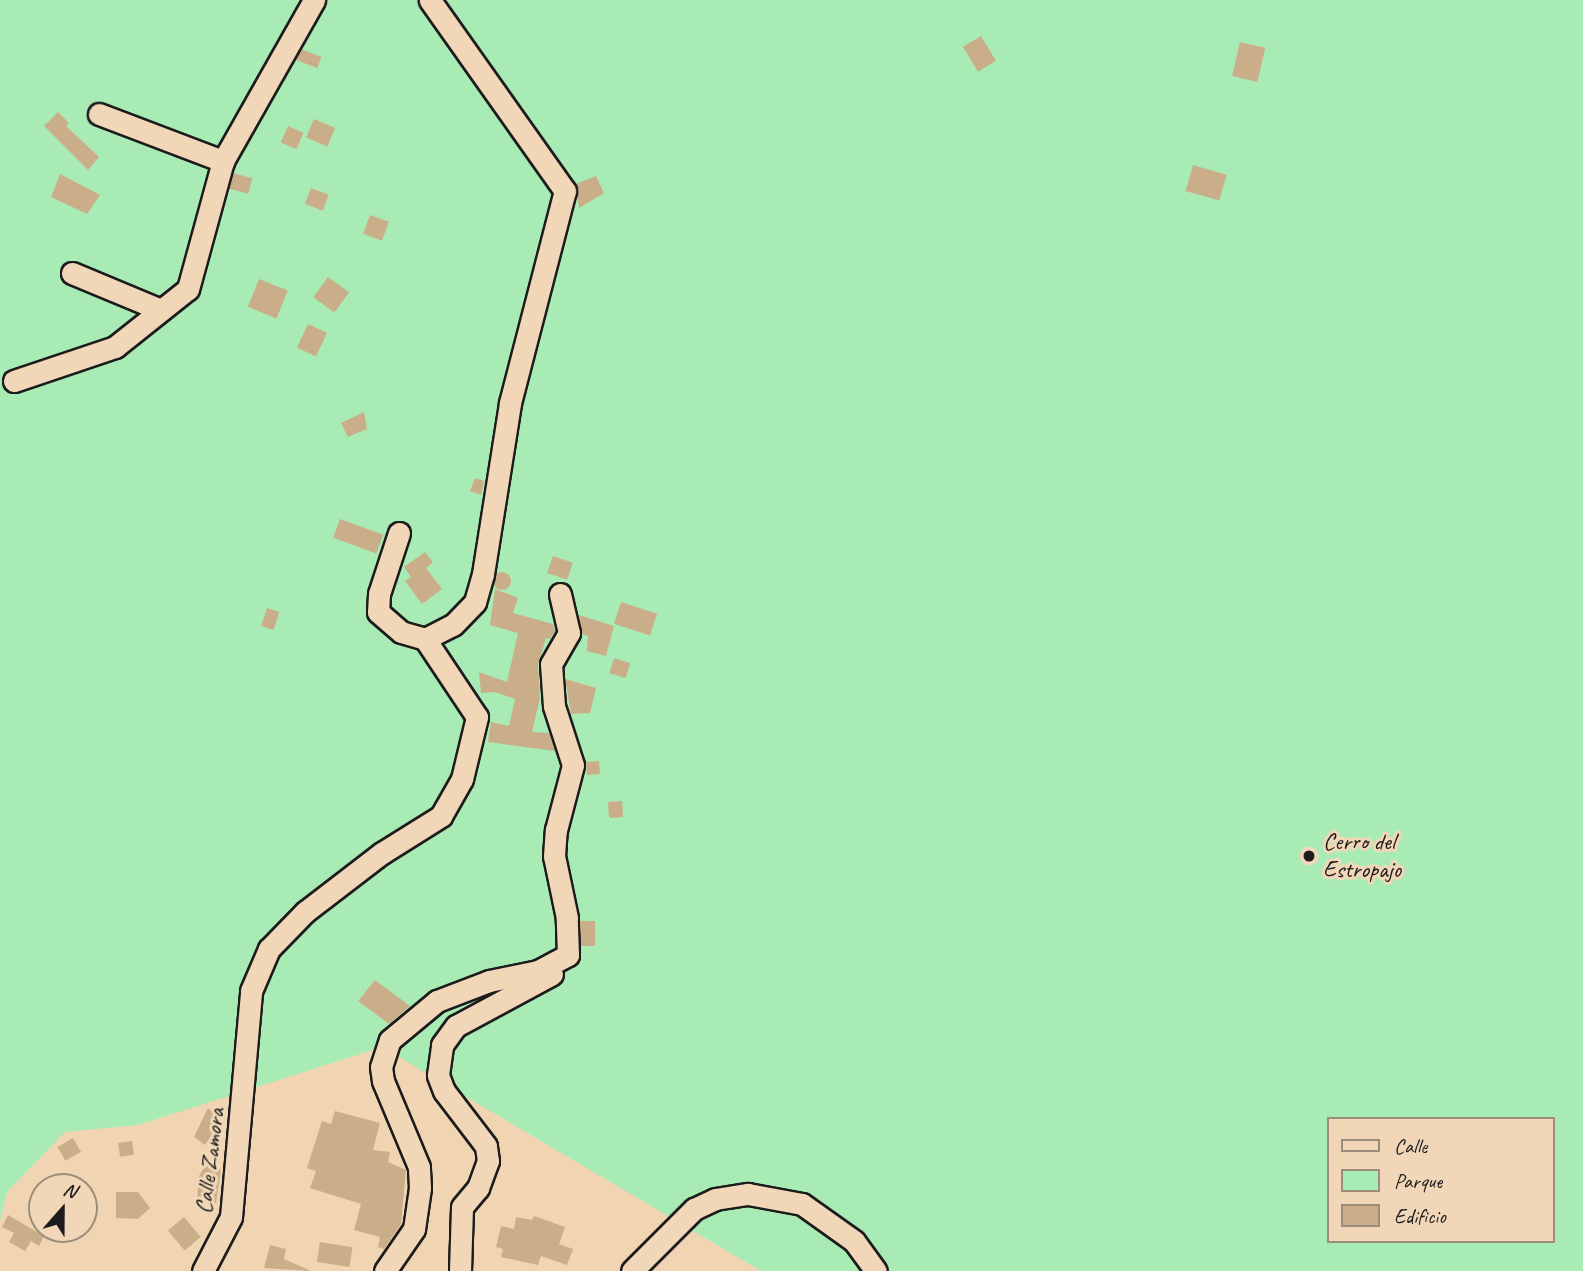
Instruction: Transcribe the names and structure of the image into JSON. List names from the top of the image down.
{
  "streets": {
    "street": ["Calle Zamora"]
  },
  "places": ["Cerro del Estropajo"],
  "legend": ["Calle", "Parque", "Edificio"],
  "north": "top"
}
